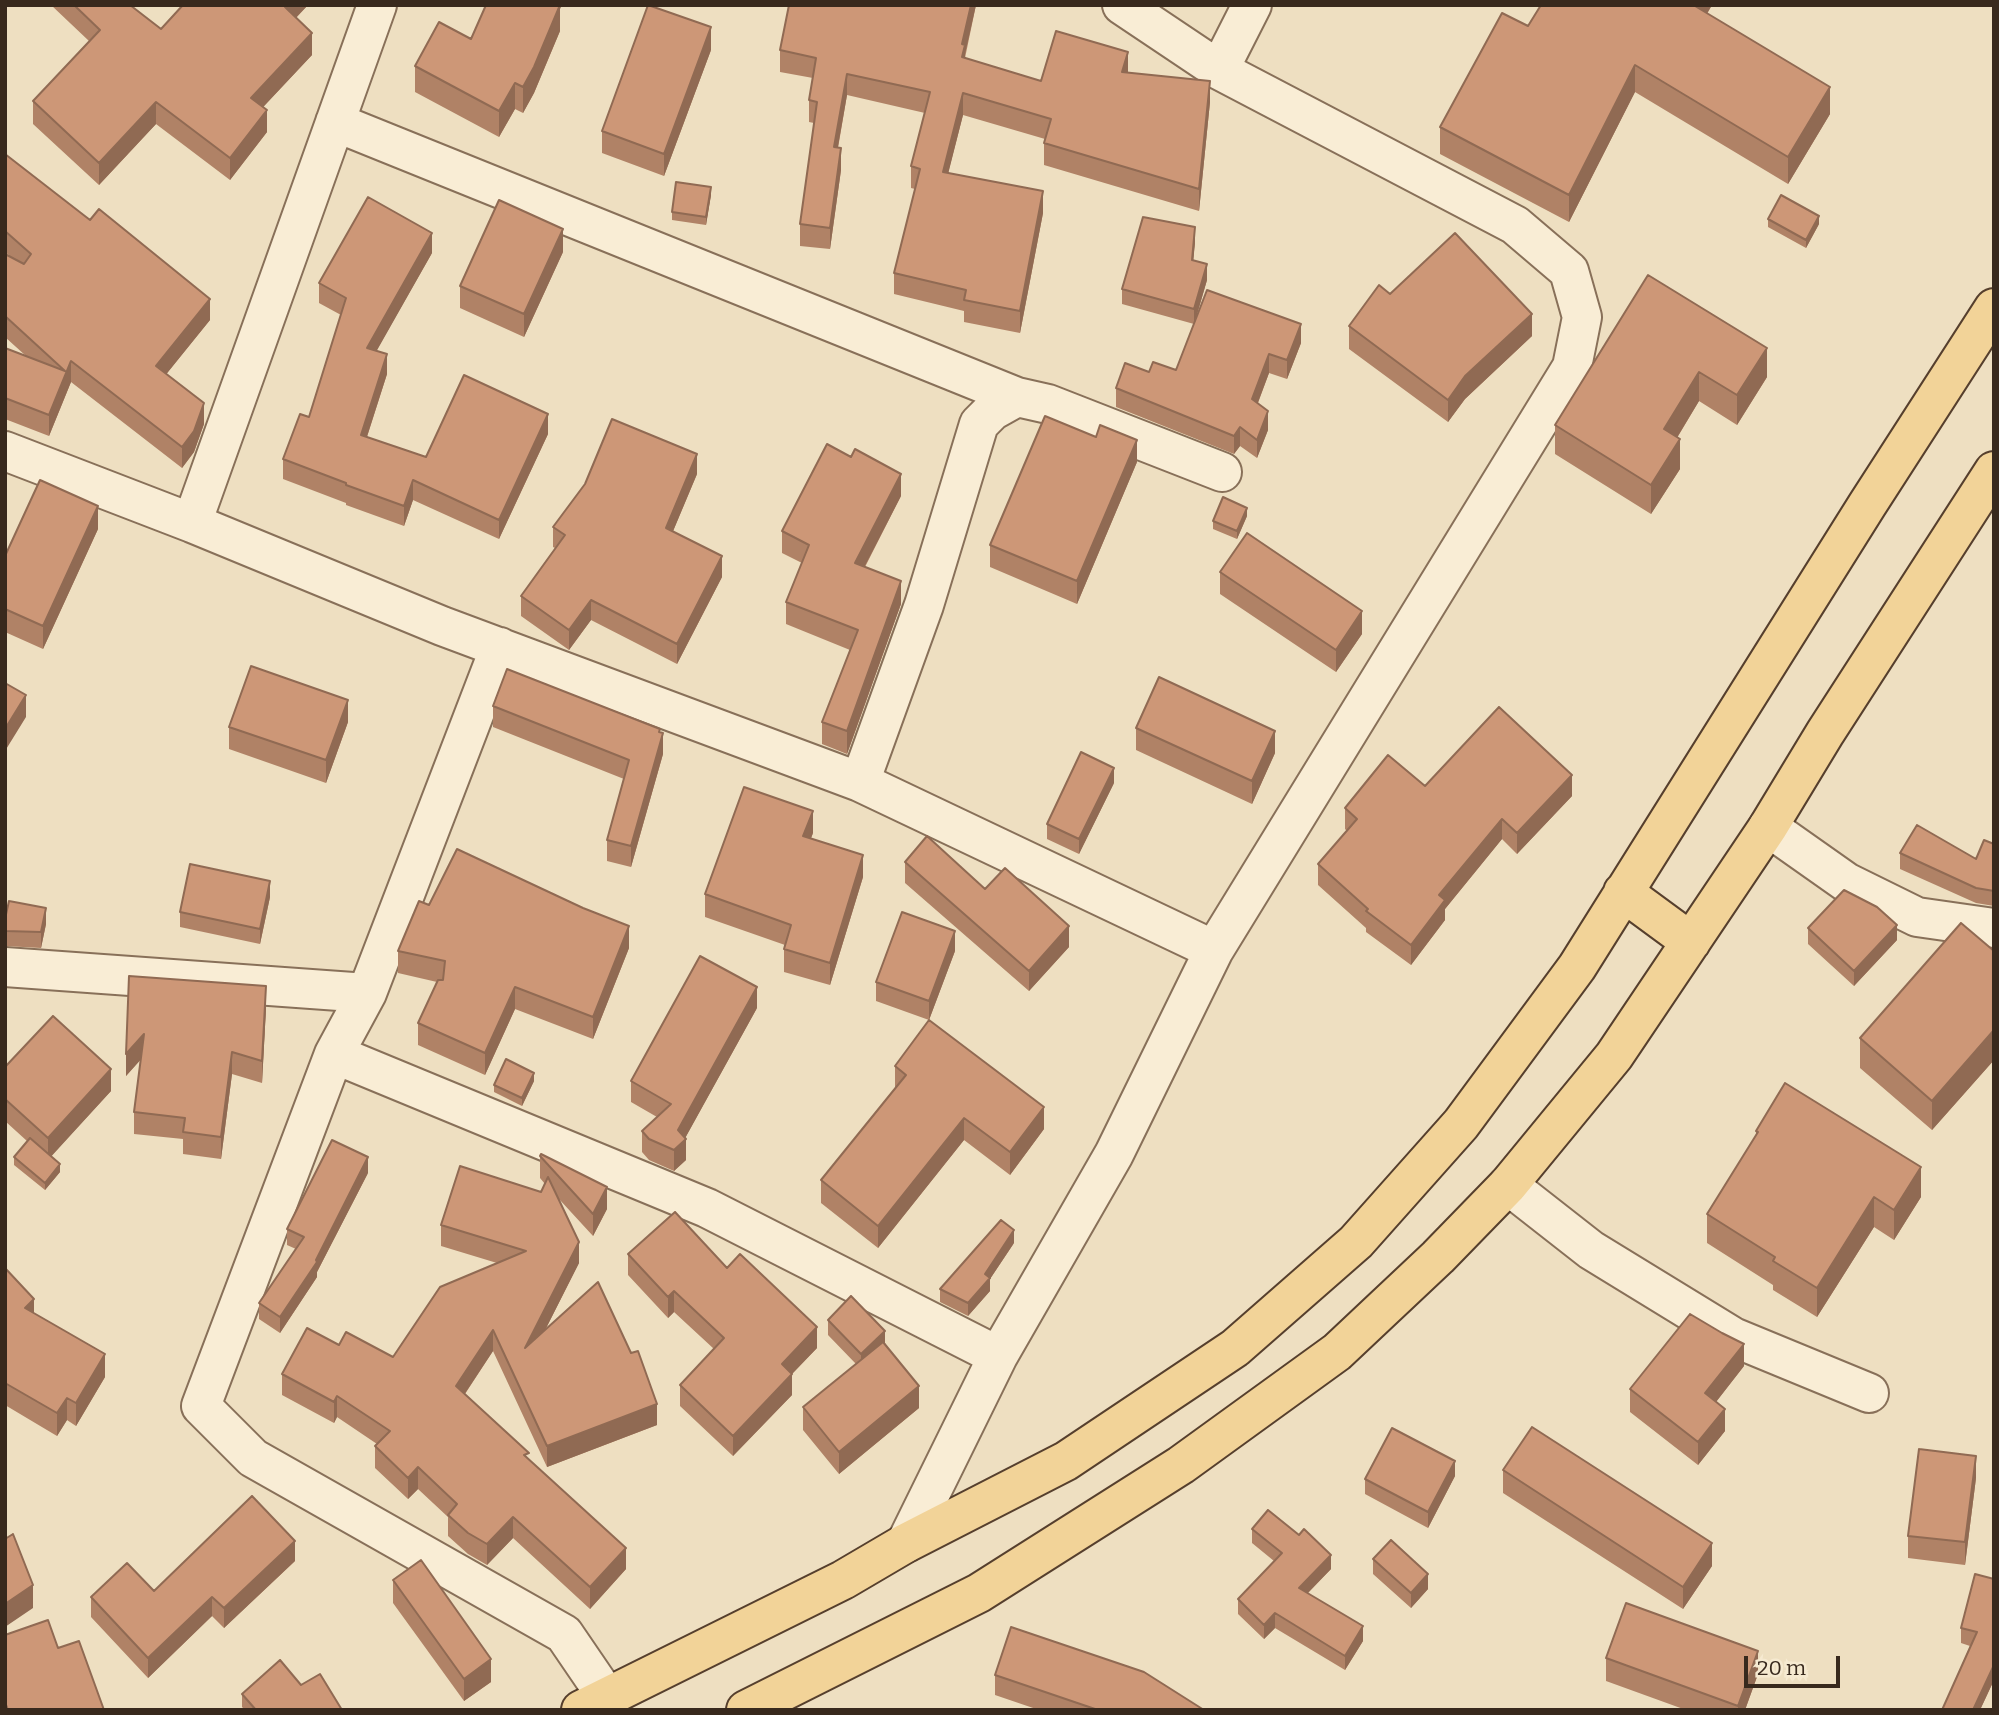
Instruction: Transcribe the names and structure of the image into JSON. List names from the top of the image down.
{
  "scale_bar": "20 m"
}
